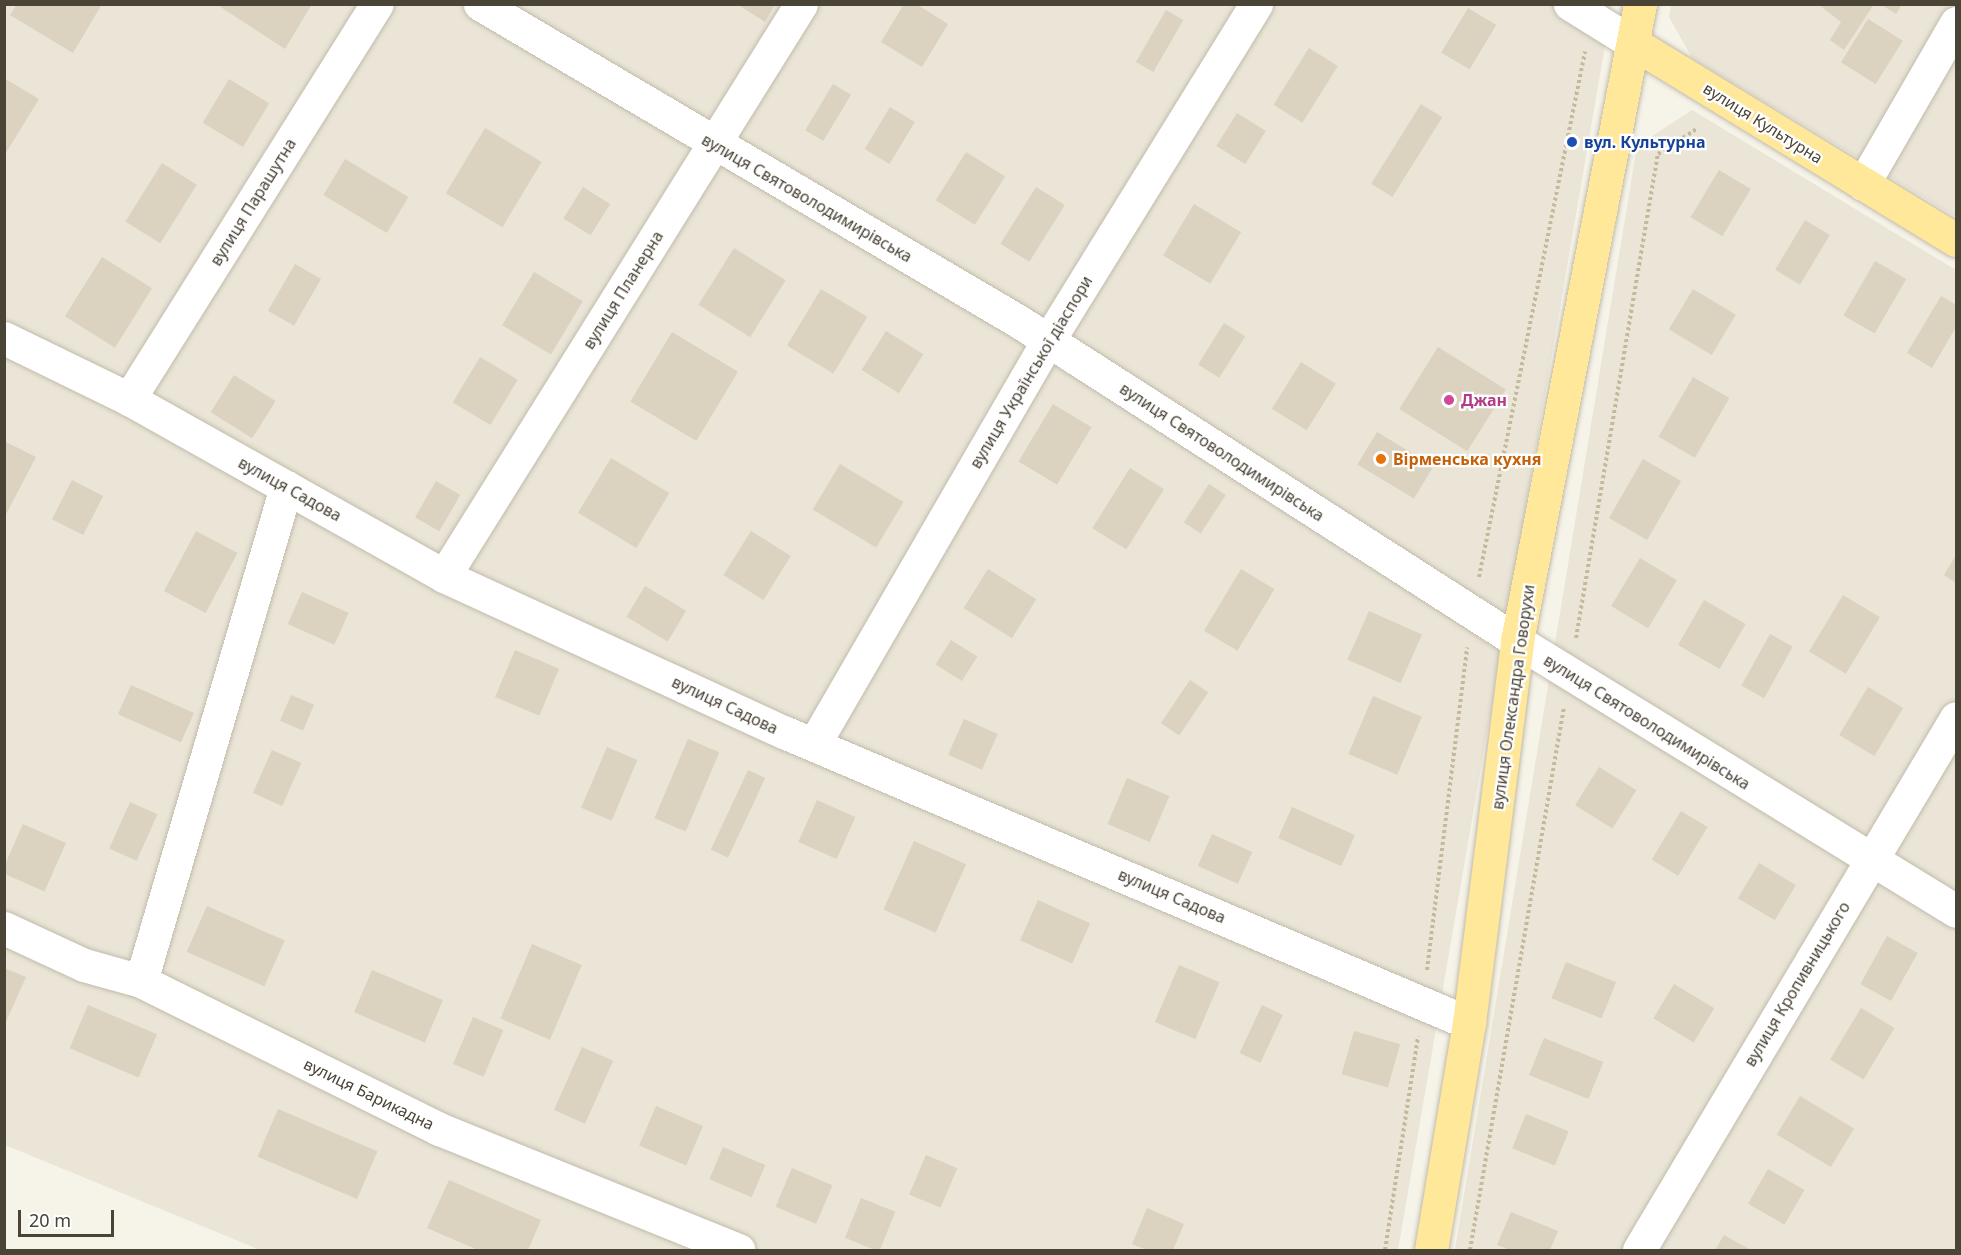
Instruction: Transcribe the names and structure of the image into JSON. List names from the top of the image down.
{
  "streets": {
    "main road": ["вулиця Культурна", "вулиця Олександра Говорухи"],
    "street": [
      "вулиця Святоволодимирівська",
      "вулиця Парашутна",
      "вулиця Планерна",
      "вулиця Української діаспори",
      "вулиця Садова",
      "вулиця Кропивницького",
      "вулиця Барикадна"
    ]
  },
  "crossings": [
    ["вулиця Культурна", "вулиця Олександра Говорухи"],
    ["вулиця Святоволодимирівська", "вулиця Планерна"],
    ["вулиця Святоволодимирівська", "вулиця Української діаспори"],
    ["вулиця Святоволодимирівська", "вулиця Олександра Говорухи"],
    ["вулиця Святоволодимирівська", "вулиця Кропивницького"],
    ["вулиця Парашутна", "вулиця Садова"],
    ["вулиця Планерна", "вулиця Садова"],
    ["вулиця Української діаспори", "вулиця Садова"],
    ["вулиця Садова", "вулиця Олександра Говорухи"]
  ],
  "places": ["вул. Культурна", "Джан", "Вірменська кухня"],
  "scale_bar": "20 m"
}
